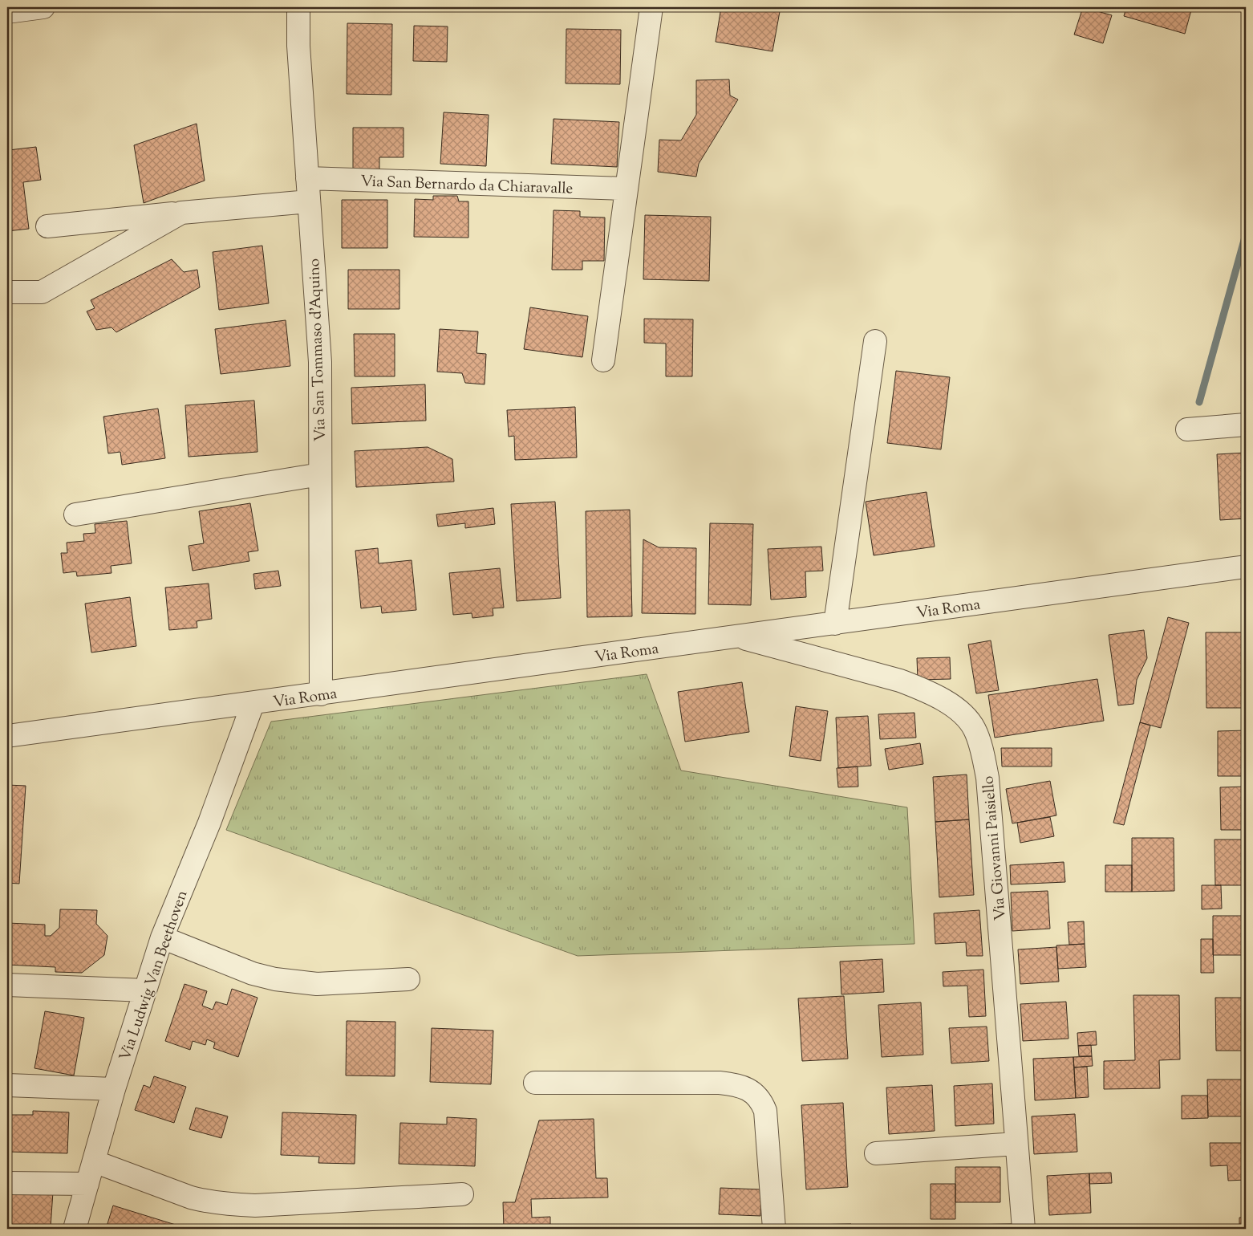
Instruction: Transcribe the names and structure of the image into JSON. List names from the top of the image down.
{
  "streets": {
    "street": [
      "Via San Bernardo da Chiaravalle",
      "Via San Tommaso d'Aquino",
      "Via Roma",
      "Via Giovanni Paisiello",
      "Via Ludwig Van Beethoven"
    ]
  },
  "crossings": [
    ["Via San Bernardo da Chiaravalle", "Via San Tommaso d'Aquino"],
    ["Via San Tommaso d'Aquino", "Via Roma"],
    ["Via Roma", "Via Giovanni Paisiello"],
    ["Via Roma", "Via Ludwig Van Beethoven"]
  ]
}
